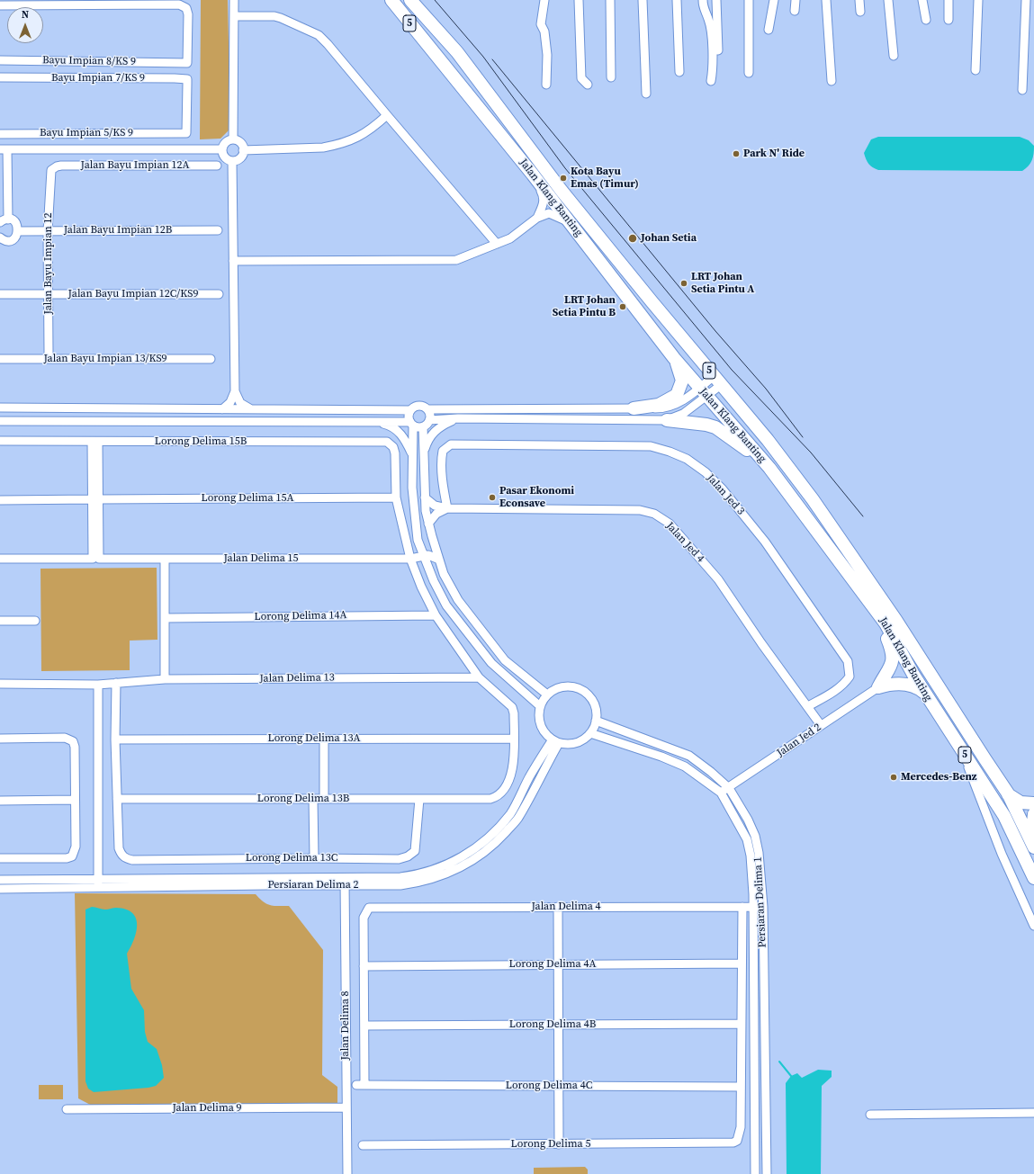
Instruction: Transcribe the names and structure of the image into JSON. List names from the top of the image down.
{
  "streets": {
    "highway": ["5", "Jalan Klang Banting"],
    "street": [
      "Bayu Impian 8/KS 9",
      "Bayu Impian 7/KS 9",
      "Bayu Impian 5/KS 9",
      "Jalan Bayu Impian 12A",
      "Jalan Bayu Impian 12B",
      "Jalan Bayu Impian 12",
      "Jalan Bayu Impian 12C/KS9",
      "Jalan Bayu Impian 13/KS9",
      "Lorong Delima 15B",
      "Jalan Jed 3",
      "Lorong Delima 15A",
      "Jalan Jed 4",
      "Jalan Delima 15",
      "Lorong Delima 14A",
      "Jalan Delima 13",
      "Lorong Delima 13A",
      "Jalan Jed 2",
      "Lorong Delima 13B",
      "Lorong Delima 13C",
      "Persiaran Delima 2",
      "Persiaran Delima 1",
      "Jalan Delima 4",
      "Lorong Delima 4A",
      "Lorong Delima 4B",
      "Jalan Delima 8",
      "Lorong Delima 4C",
      "Jalan Delima 9",
      "Lorong Delima 5"
    ]
  },
  "crossings": [
    ["Jalan Bayu Impian 12A", "Jalan Bayu Impian 12"],
    ["Jalan Bayu Impian 12B", "Jalan Bayu Impian 12"],
    ["Jalan Bayu Impian 12", "Jalan Bayu Impian 12C/KS9"],
    ["Jalan Bayu Impian 12", "Jalan Bayu Impian 13/KS9"],
    ["Lorong Delima 15B", "Lorong Delima 15A"],
    ["Jalan Jed 3", "Jalan Jed 4"],
    ["Jalan Jed 4", "Jalan Jed 2"],
    ["Lorong Delima 13A", "Lorong Delima 13B"],
    ["Jalan Jed 2", "Persiaran Delima 1"],
    ["Lorong Delima 13B", "Lorong Delima 13C"],
    ["Persiaran Delima 2", "Persiaran Delima 1"],
    ["Persiaran Delima 2", "Jalan Delima 8"],
    ["Persiaran Delima 1", "Jalan Delima 4"],
    ["Jalan Delima 4", "Lorong Delima 4A"],
    ["Lorong Delima 4B", "Lorong Delima 4C"],
    ["Jalan Delima 8", "Jalan Delima 9"],
    ["Lorong Delima 4C", "Lorong Delima 5"]
  ],
  "places": [
    "Park N' Ride",
    "Kota Bayu Emas (Timur)",
    "Johan Setia",
    "LRT Johan Setia Pintu A",
    "LRT Johan Setia Pintu B",
    "Pasar Ekonomi Econsave",
    "Mercedes-Benz"
  ],
  "north": "top"
}
